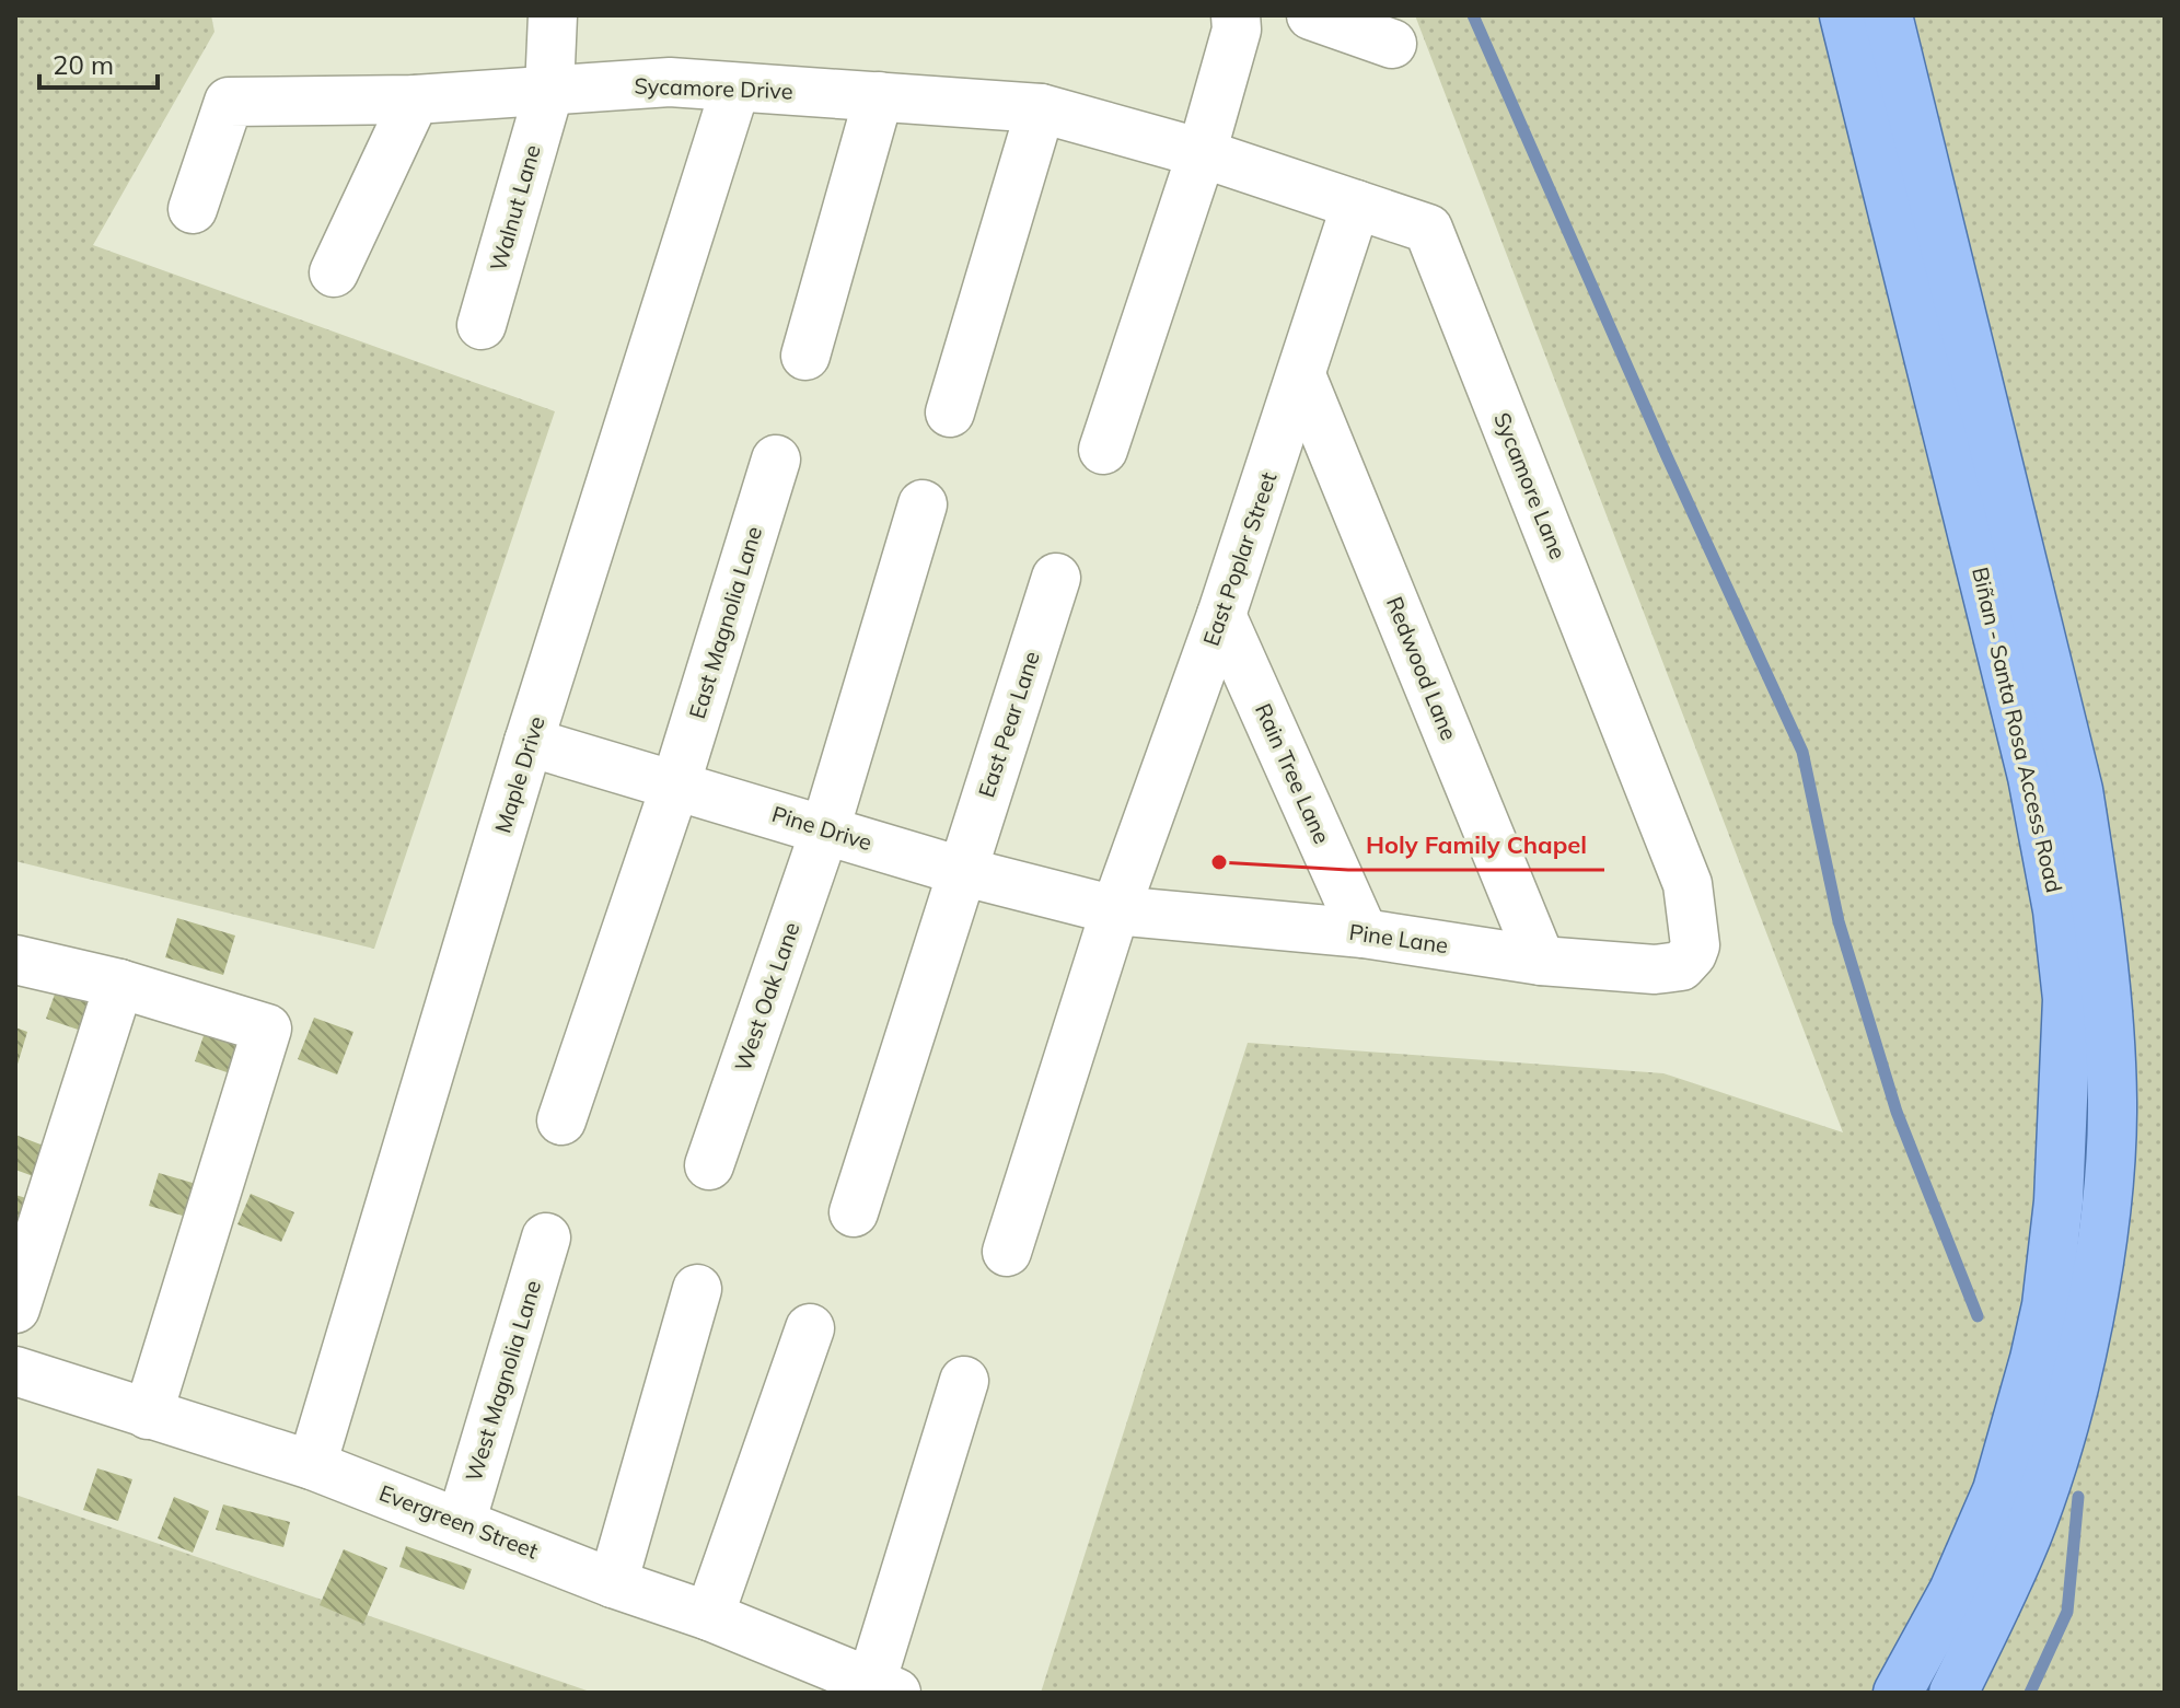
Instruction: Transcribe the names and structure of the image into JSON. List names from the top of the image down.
{
  "streets": {
    "main road": ["Biñan - Santa Rosa Access Road"],
    "street": [
      "Sycamore Drive",
      "Walnut Lane",
      "Sycamore Lane",
      "East Poplar Street",
      "East Magnolia Lane",
      "Redwood Lane",
      "East Pear Lane",
      "Rain Tree Lane",
      "Maple Drive",
      "Pine Drive",
      "Pine Lane",
      "West Oak Lane",
      "West Magnolia Lane",
      "Evergreen Street"
    ]
  },
  "crossings": [
    ["Sycamore Drive", "Walnut Lane"],
    ["Sycamore Drive", "Sycamore Lane"],
    ["Sycamore Drive", "Maple Drive"],
    ["Sycamore Lane", "East Poplar Street"],
    ["Sycamore Lane", "Pine Lane"],
    ["East Poplar Street", "Redwood Lane"],
    ["East Poplar Street", "Rain Tree Lane"],
    ["East Poplar Street", "Pine Drive"],
    ["East Poplar Street", "Pine Lane"],
    ["East Magnolia Lane", "Pine Drive"],
    ["Redwood Lane", "Pine Lane"],
    ["East Pear Lane", "Pine Drive"],
    ["Rain Tree Lane", "Pine Lane"],
    ["Maple Drive", "Pine Drive"],
    ["Maple Drive", "Evergreen Street"],
    ["Pine Drive", "Pine Lane"],
    ["Pine Drive", "West Oak Lane"],
    ["West Magnolia Lane", "Evergreen Street"]
  ],
  "places": ["Holy Family Chapel"],
  "scale_bar": "20 m"
}
